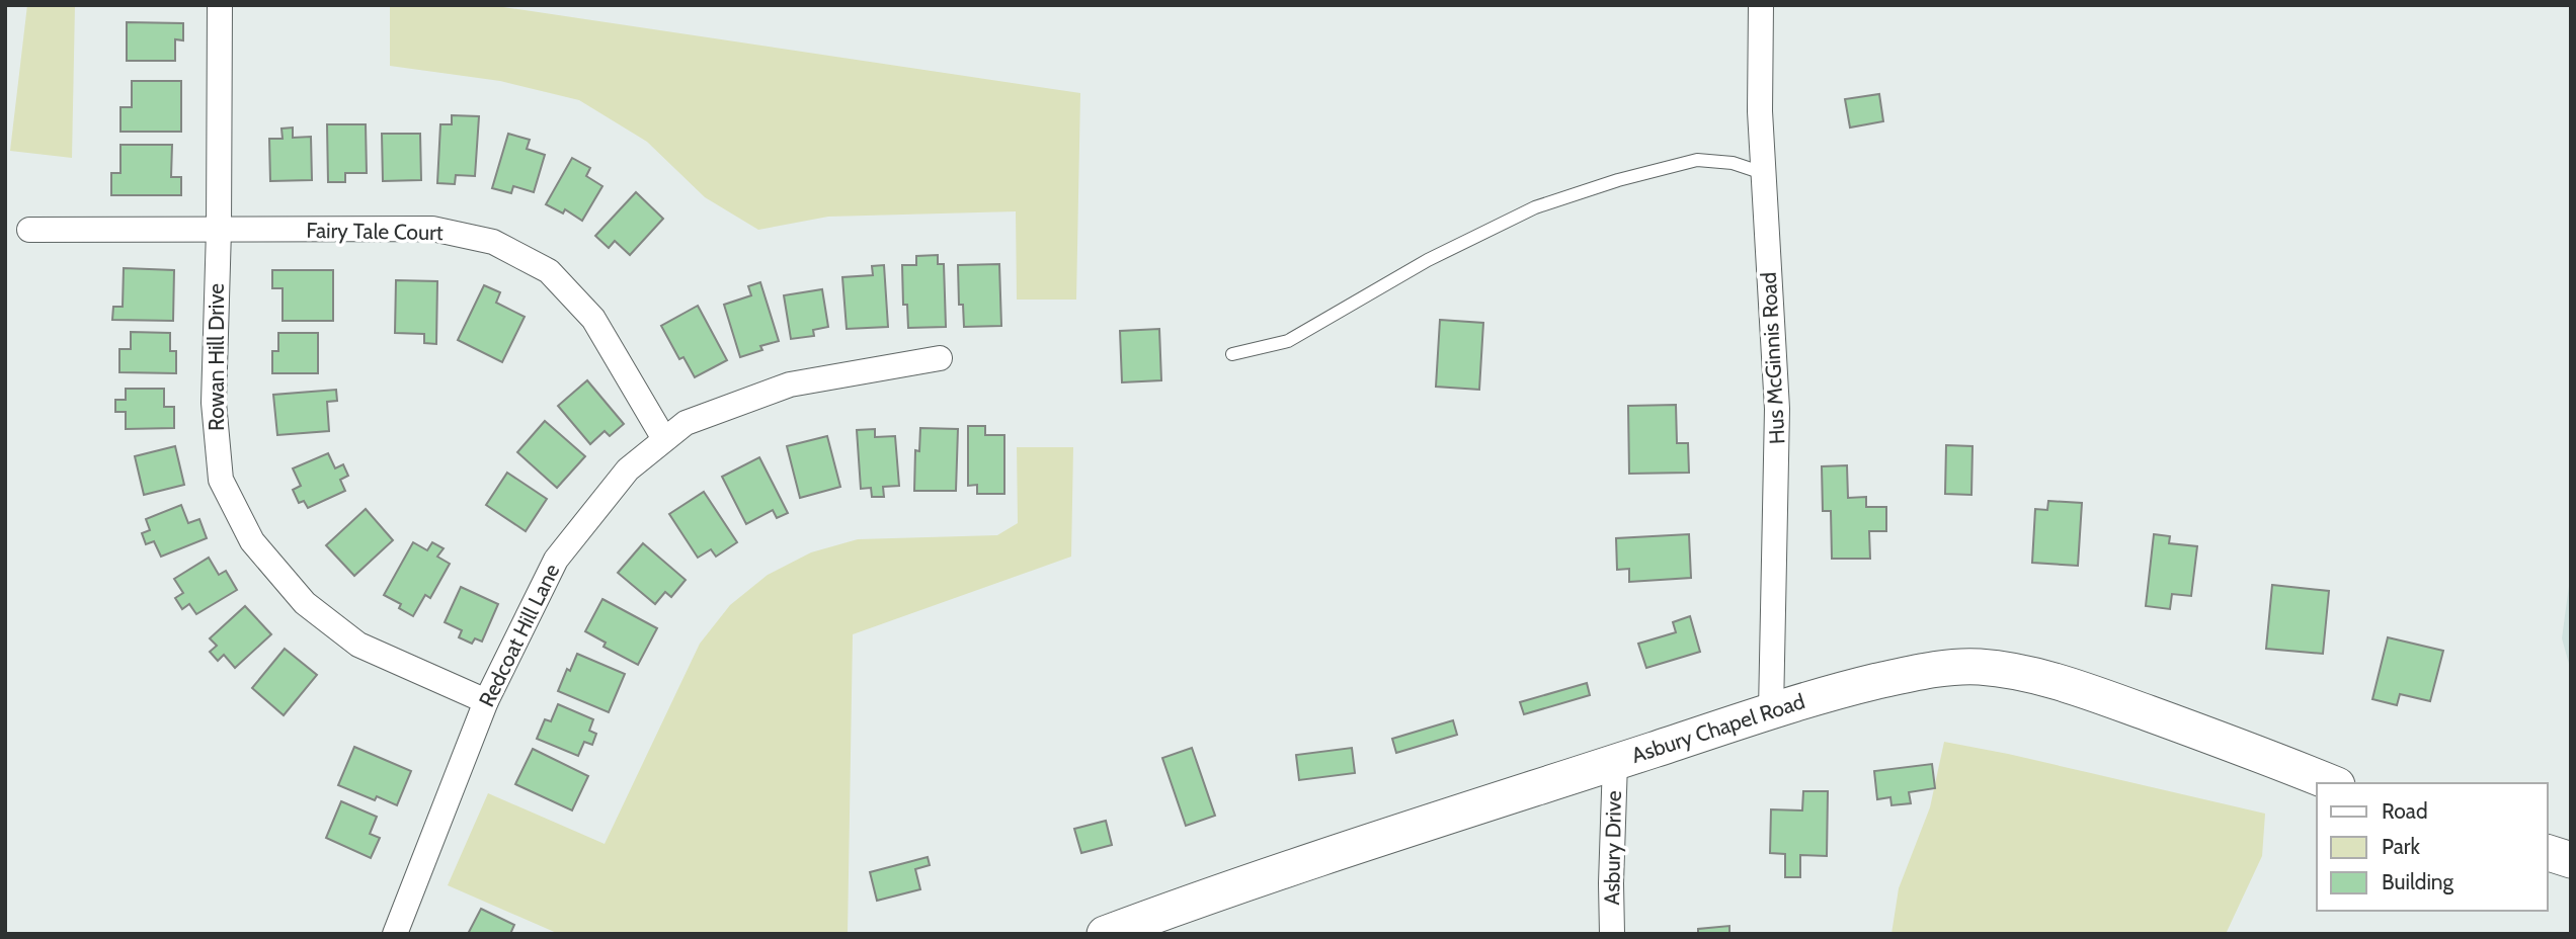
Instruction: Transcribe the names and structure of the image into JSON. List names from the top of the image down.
{
  "streets": {
    "main road": ["Asbury Chapel Road"],
    "street": [
      "Fairy Tale Court",
      "Rowan Hill Drive",
      "Hus McGinnis Road",
      "Redcoat Hill Lane",
      "Asbury Drive"
    ]
  },
  "crossings": [
    ["Fairy Tale Court", "Rowan Hill Drive"],
    ["Fairy Tale Court", "Redcoat Hill Lane"],
    ["Rowan Hill Drive", "Redcoat Hill Lane"],
    ["Hus McGinnis Road", "Asbury Chapel Road"],
    ["Asbury Chapel Road", "Asbury Drive"]
  ],
  "legend": ["Road", "Park", "Building"]
}
